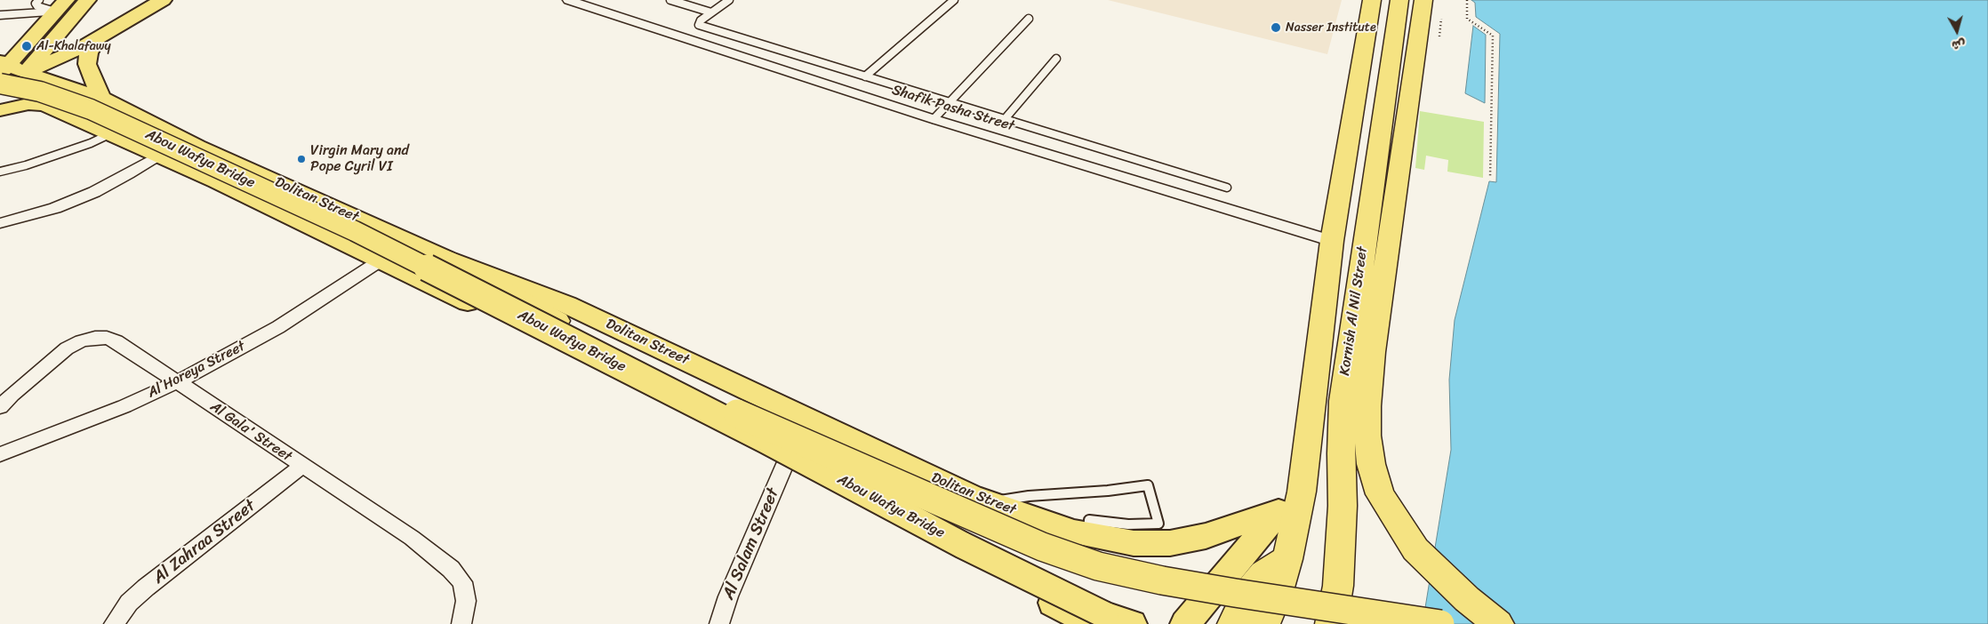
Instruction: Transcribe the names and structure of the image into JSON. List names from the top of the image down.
{
  "streets": {
    "highway": ["Kornish Al Nil Street"],
    "main road": ["Abou Wafya Bridge", "Dolitan Street"],
    "street": [
      "Shafik Pasha Street",
      "Al Horeya Street",
      "Al Gala' Street",
      "Al Zahraa Street",
      "Al Salam Street"
    ]
  },
  "crossings": [
    ["Shafik Pasha Street", "Kornish Al Nil Street"],
    ["Abou Wafya Bridge", "Dolitan Street"],
    ["Dolitan Street", "Al Horeya Street"],
    ["Dolitan Street", "Al Salam Street"],
    ["Al Horeya Street", "Al Gala' Street"],
    ["Al Gala' Street", "Al Zahraa Street"]
  ],
  "places": ["Nasser Institute", "Al-Khalafawy", "Virgin Mary and Pope Cyril VI"],
  "north": "bottom"
}
